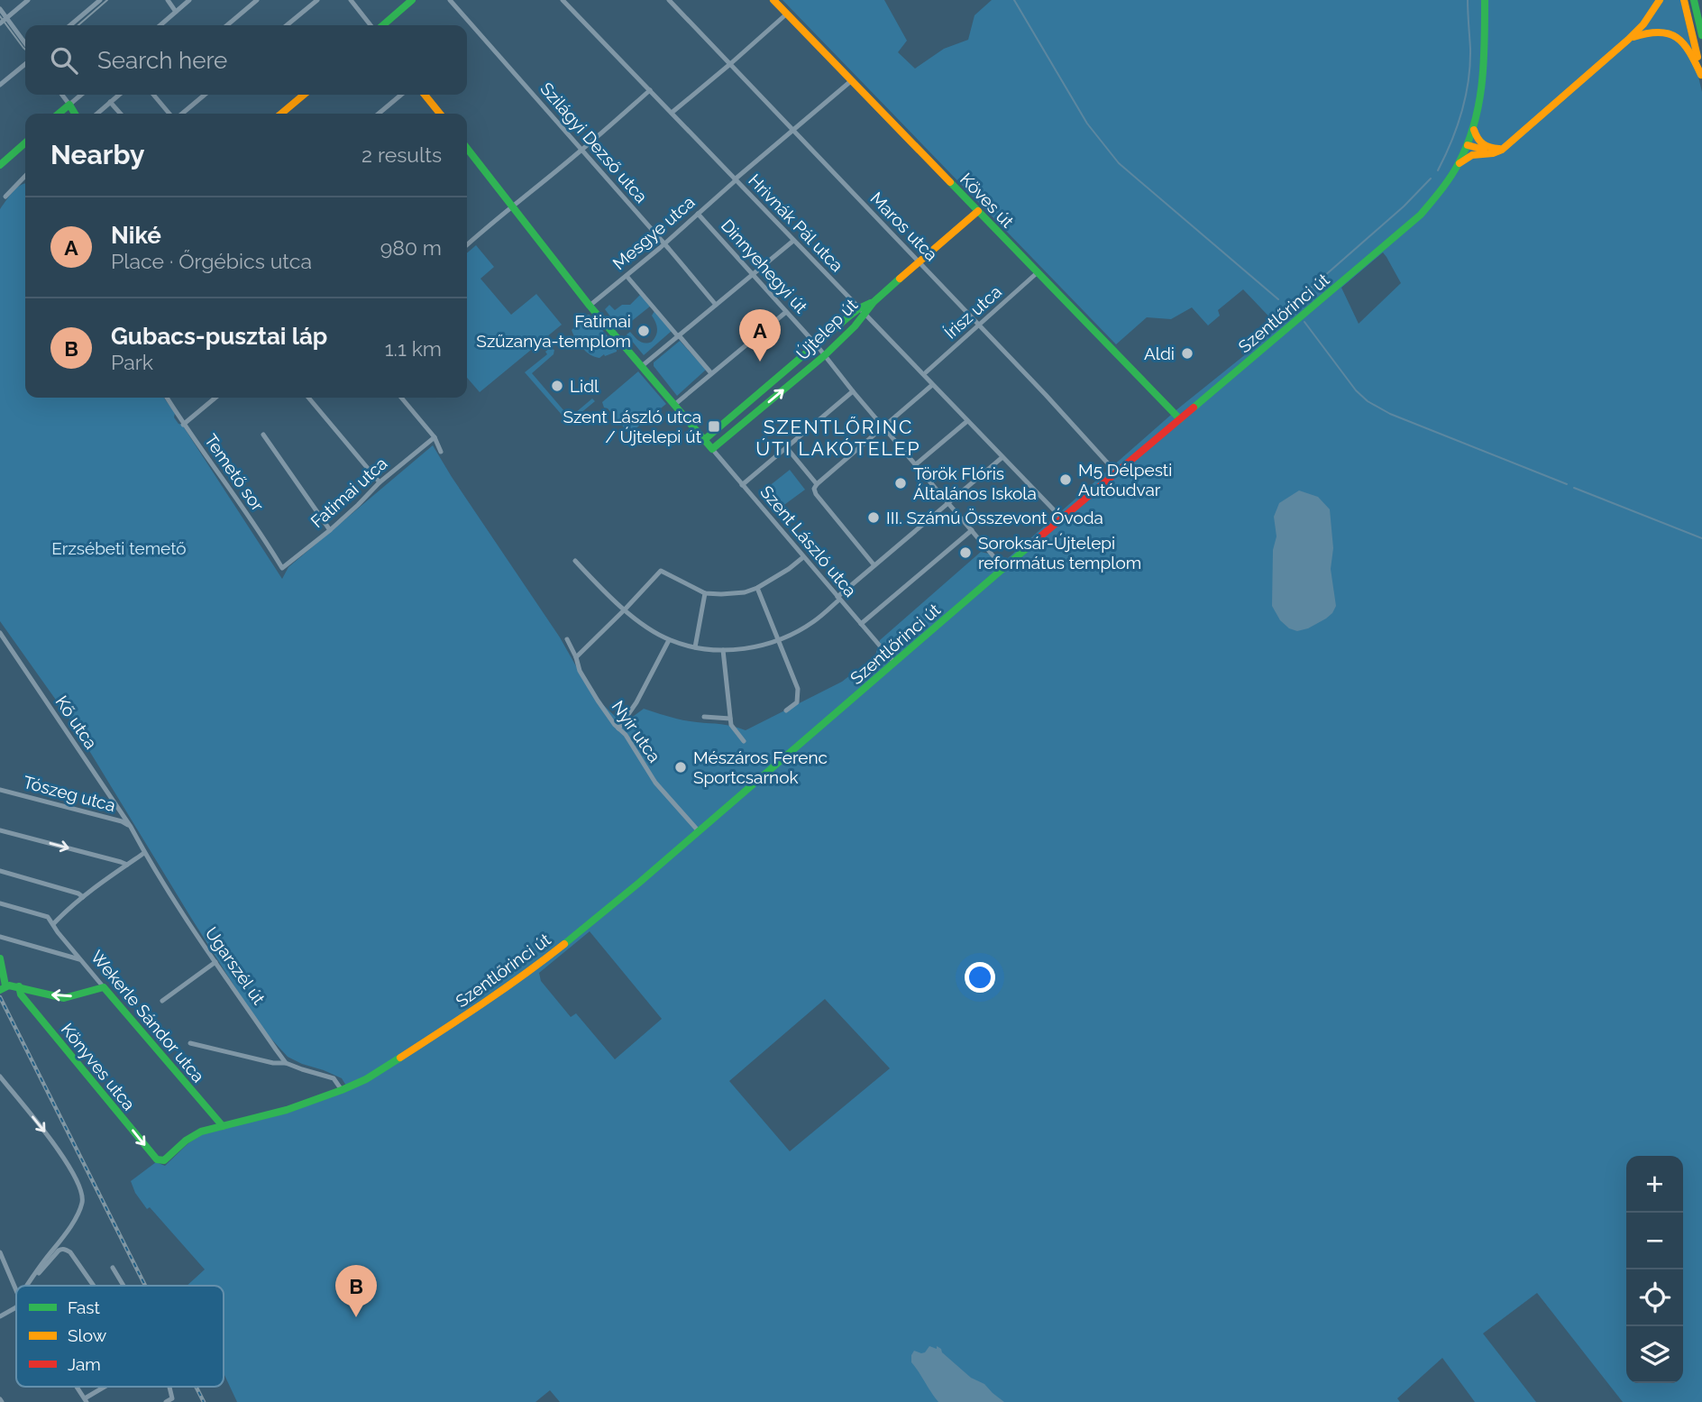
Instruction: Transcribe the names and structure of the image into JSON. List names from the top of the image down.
{
  "streets": {
    "main road": [
      "Köves út",
      "Szentlőrinci út",
      "Újtelep út",
      "Szent László utca",
      "Wekerle Sándor utca",
      "Könyves utca"
    ],
    "street": [
      "Szilágyi Dezső utca",
      "Hrivnák Pál utca",
      "Maros utca",
      "Mesgye utca",
      "Dinnyehegyi út",
      "Írisz utca",
      "Temető sor",
      "Fatimai utca",
      "Kő utca",
      "Nyír utca",
      "Tószeg utca",
      "Ugarszél út"
    ]
  },
  "crossings": [
    ["Szilágyi Dezső utca", "Mesgye utca"],
    ["Köves út", "Mesgye utca"],
    ["Köves út", "Írisz utca"],
    ["Köves út", "Szentlőrinci út"],
    ["Köves út", "Újtelep út"],
    ["Hrivnák Pál utca", "Mesgye utca"],
    ["Hrivnák Pál utca", "Szentlőrinci út"],
    ["Hrivnák Pál utca", "Újtelep út"],
    ["Maros utca", "Mesgye utca"],
    ["Maros utca", "Írisz utca"],
    ["Maros utca", "Szentlőrinci út"],
    ["Maros utca", "Újtelep út"],
    ["Mesgye utca", "Dinnyehegyi út"],
    ["Mesgye utca", "Szent László utca"],
    ["Dinnyehegyi út", "Szentlőrinci út"],
    ["Dinnyehegyi út", "Újtelep út"],
    ["Szentlőrinci út", "Szent László utca"],
    ["Szentlőrinci út", "Nyír utca"],
    ["Szentlőrinci út", "Wekerle Sándor utca"],
    ["Szentlőrinci út", "Könyves utca"],
    ["Újtelep út", "Szent László utca"],
    ["Temető sor", "Fatimai utca"],
    ["Kő utca", "Tószeg utca"],
    ["Kő utca", "Ugarszél út"],
    ["Tószeg utca", "Ugarszél út"]
  ],
  "one_way": ["Könyves utca"],
  "districts": ["SZENTLŐRINC ÚTI LAKÓTELEP"],
  "parks": ["Erzsébeti temető"],
  "places": {
    "other": [
      "Fatimai Szűzanya-templom",
      "Aldi",
      "Lidl",
      "M5 Délpesti Autóudvar",
      "Török Flóris Általános Iskola",
      "III. Számú Összevont Óvoda",
      "Soroksár-Újtelepi református templom",
      "Mészáros Ferenc Sportcsarnok"
    ],
    "transit": ["Szent László utca / Újtelepi út"]
  },
  "legend": ["Fast", "Slow", "Jam"],
  "page": {
    "search": "Search here",
    "heading": ["Nearby", "2 results"],
    "list": [
      {
        "mark": "A",
        "name": "Niké",
        "note": "Place · Őrgébics utca",
        "value": "980 m"
      },
      {
        "mark": "B",
        "name": "Gubacs-pusztai láp",
        "note": "Park",
        "value": "1.1 km"
      }
    ],
    "pins": ["A", "B"],
    "map_buttons": ["+", "−"]
  }
}
